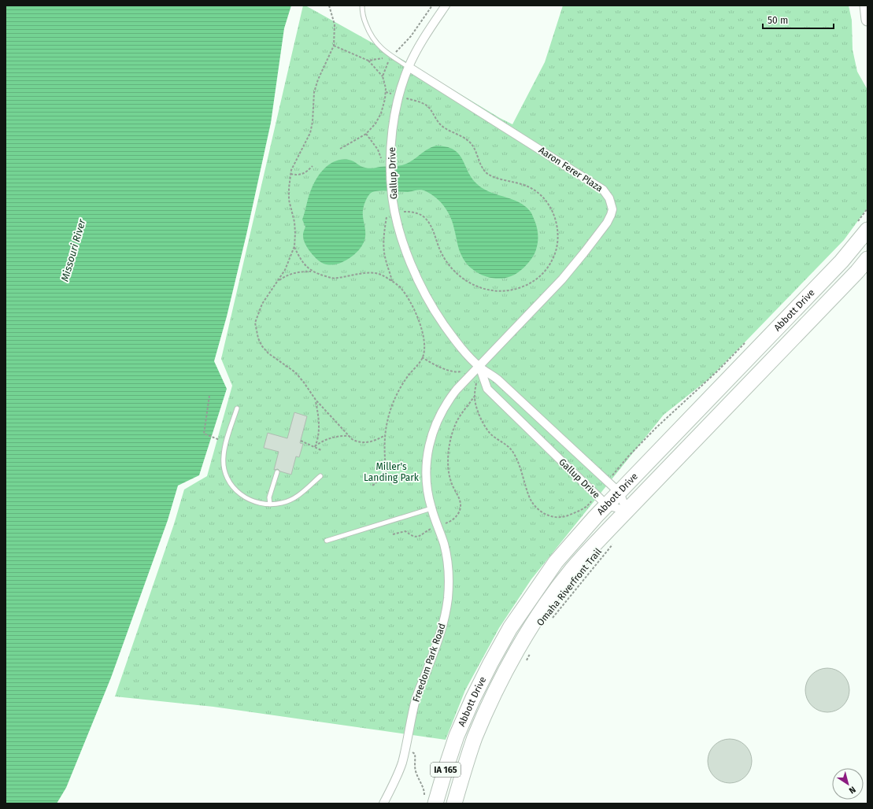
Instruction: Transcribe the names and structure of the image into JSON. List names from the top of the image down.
{
  "streets": {
    "highway": ["Abbott Drive", "IA 165"],
    "street": ["Aaron Ferer Plaza", "Gallup Drive", "Freedom Park Road"],
    "path": ["Omaha Riverfront Trail"]
  },
  "crossings": [
    ["Aaron Ferer Plaza", "Gallup Drive"],
    ["Aaron Ferer Plaza", "Freedom Park Road"],
    ["Gallup Drive", "Abbott Drive"],
    ["Gallup Drive", "Freedom Park Road"]
  ],
  "water": ["Missouri River"],
  "parks": ["Miller's Landing Park"],
  "scale_bar": "50 m",
  "north": "bottom right"
}
